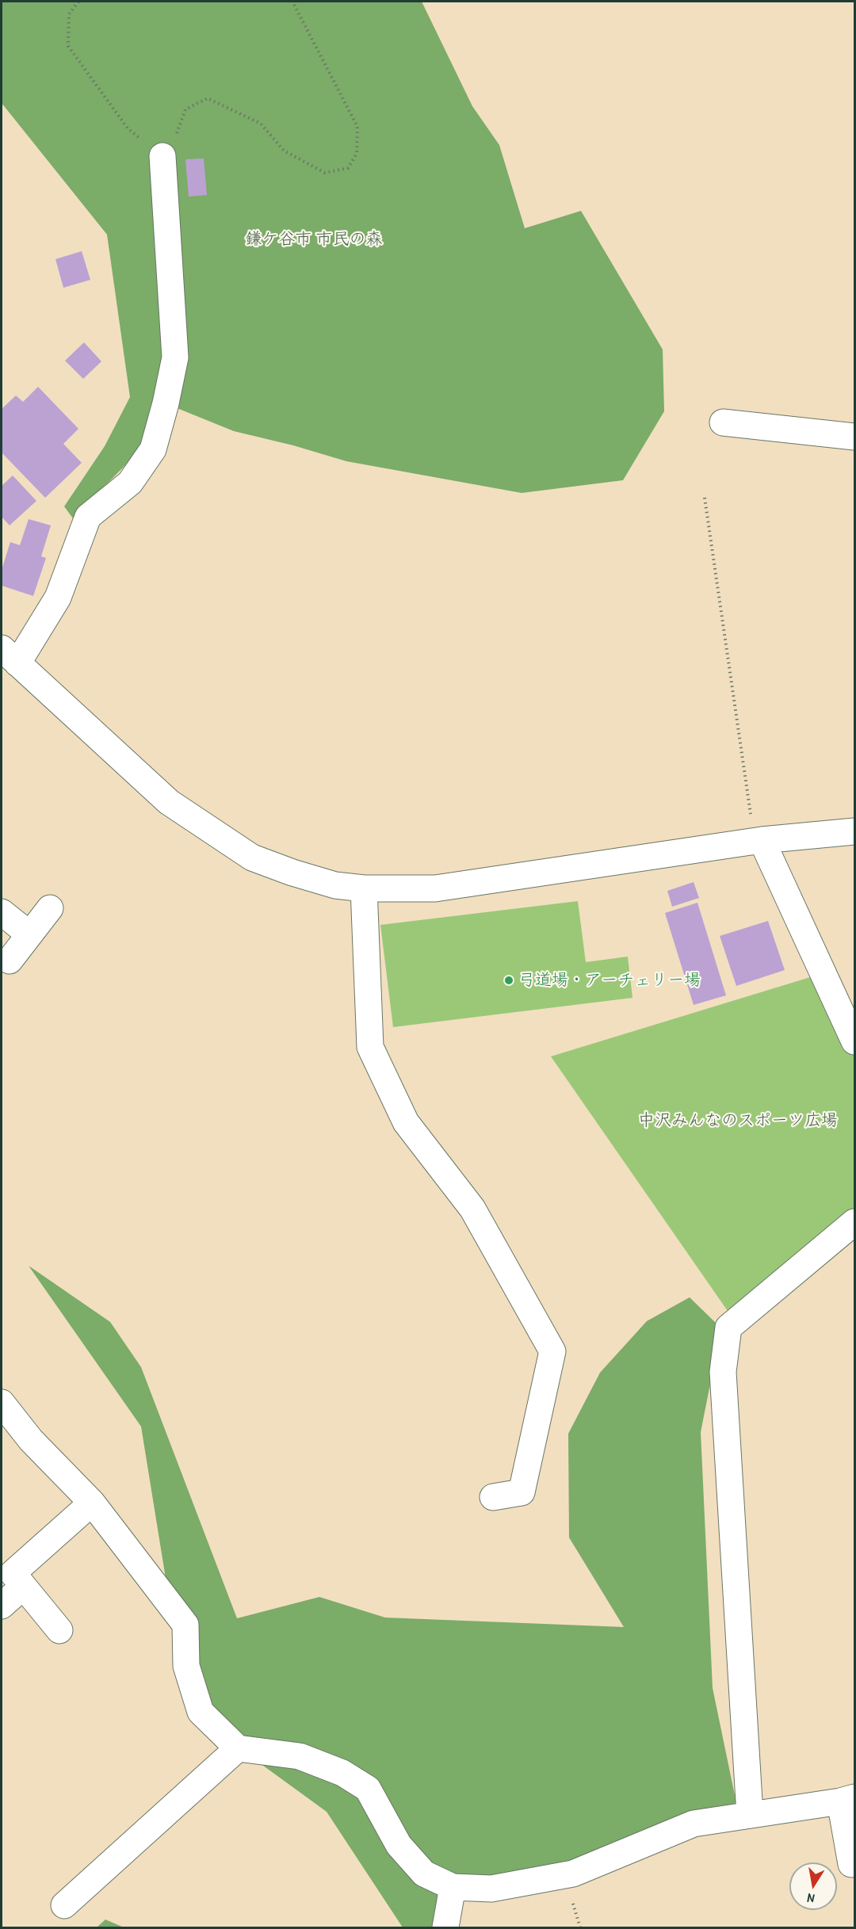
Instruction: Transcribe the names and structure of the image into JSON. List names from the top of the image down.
{
  "parks": ["鎌ケ谷市 市民の森", "中沢みんなのスポーツ広場"],
  "places": ["弓道場・アーチェリー場"],
  "north": "bottom"
}
